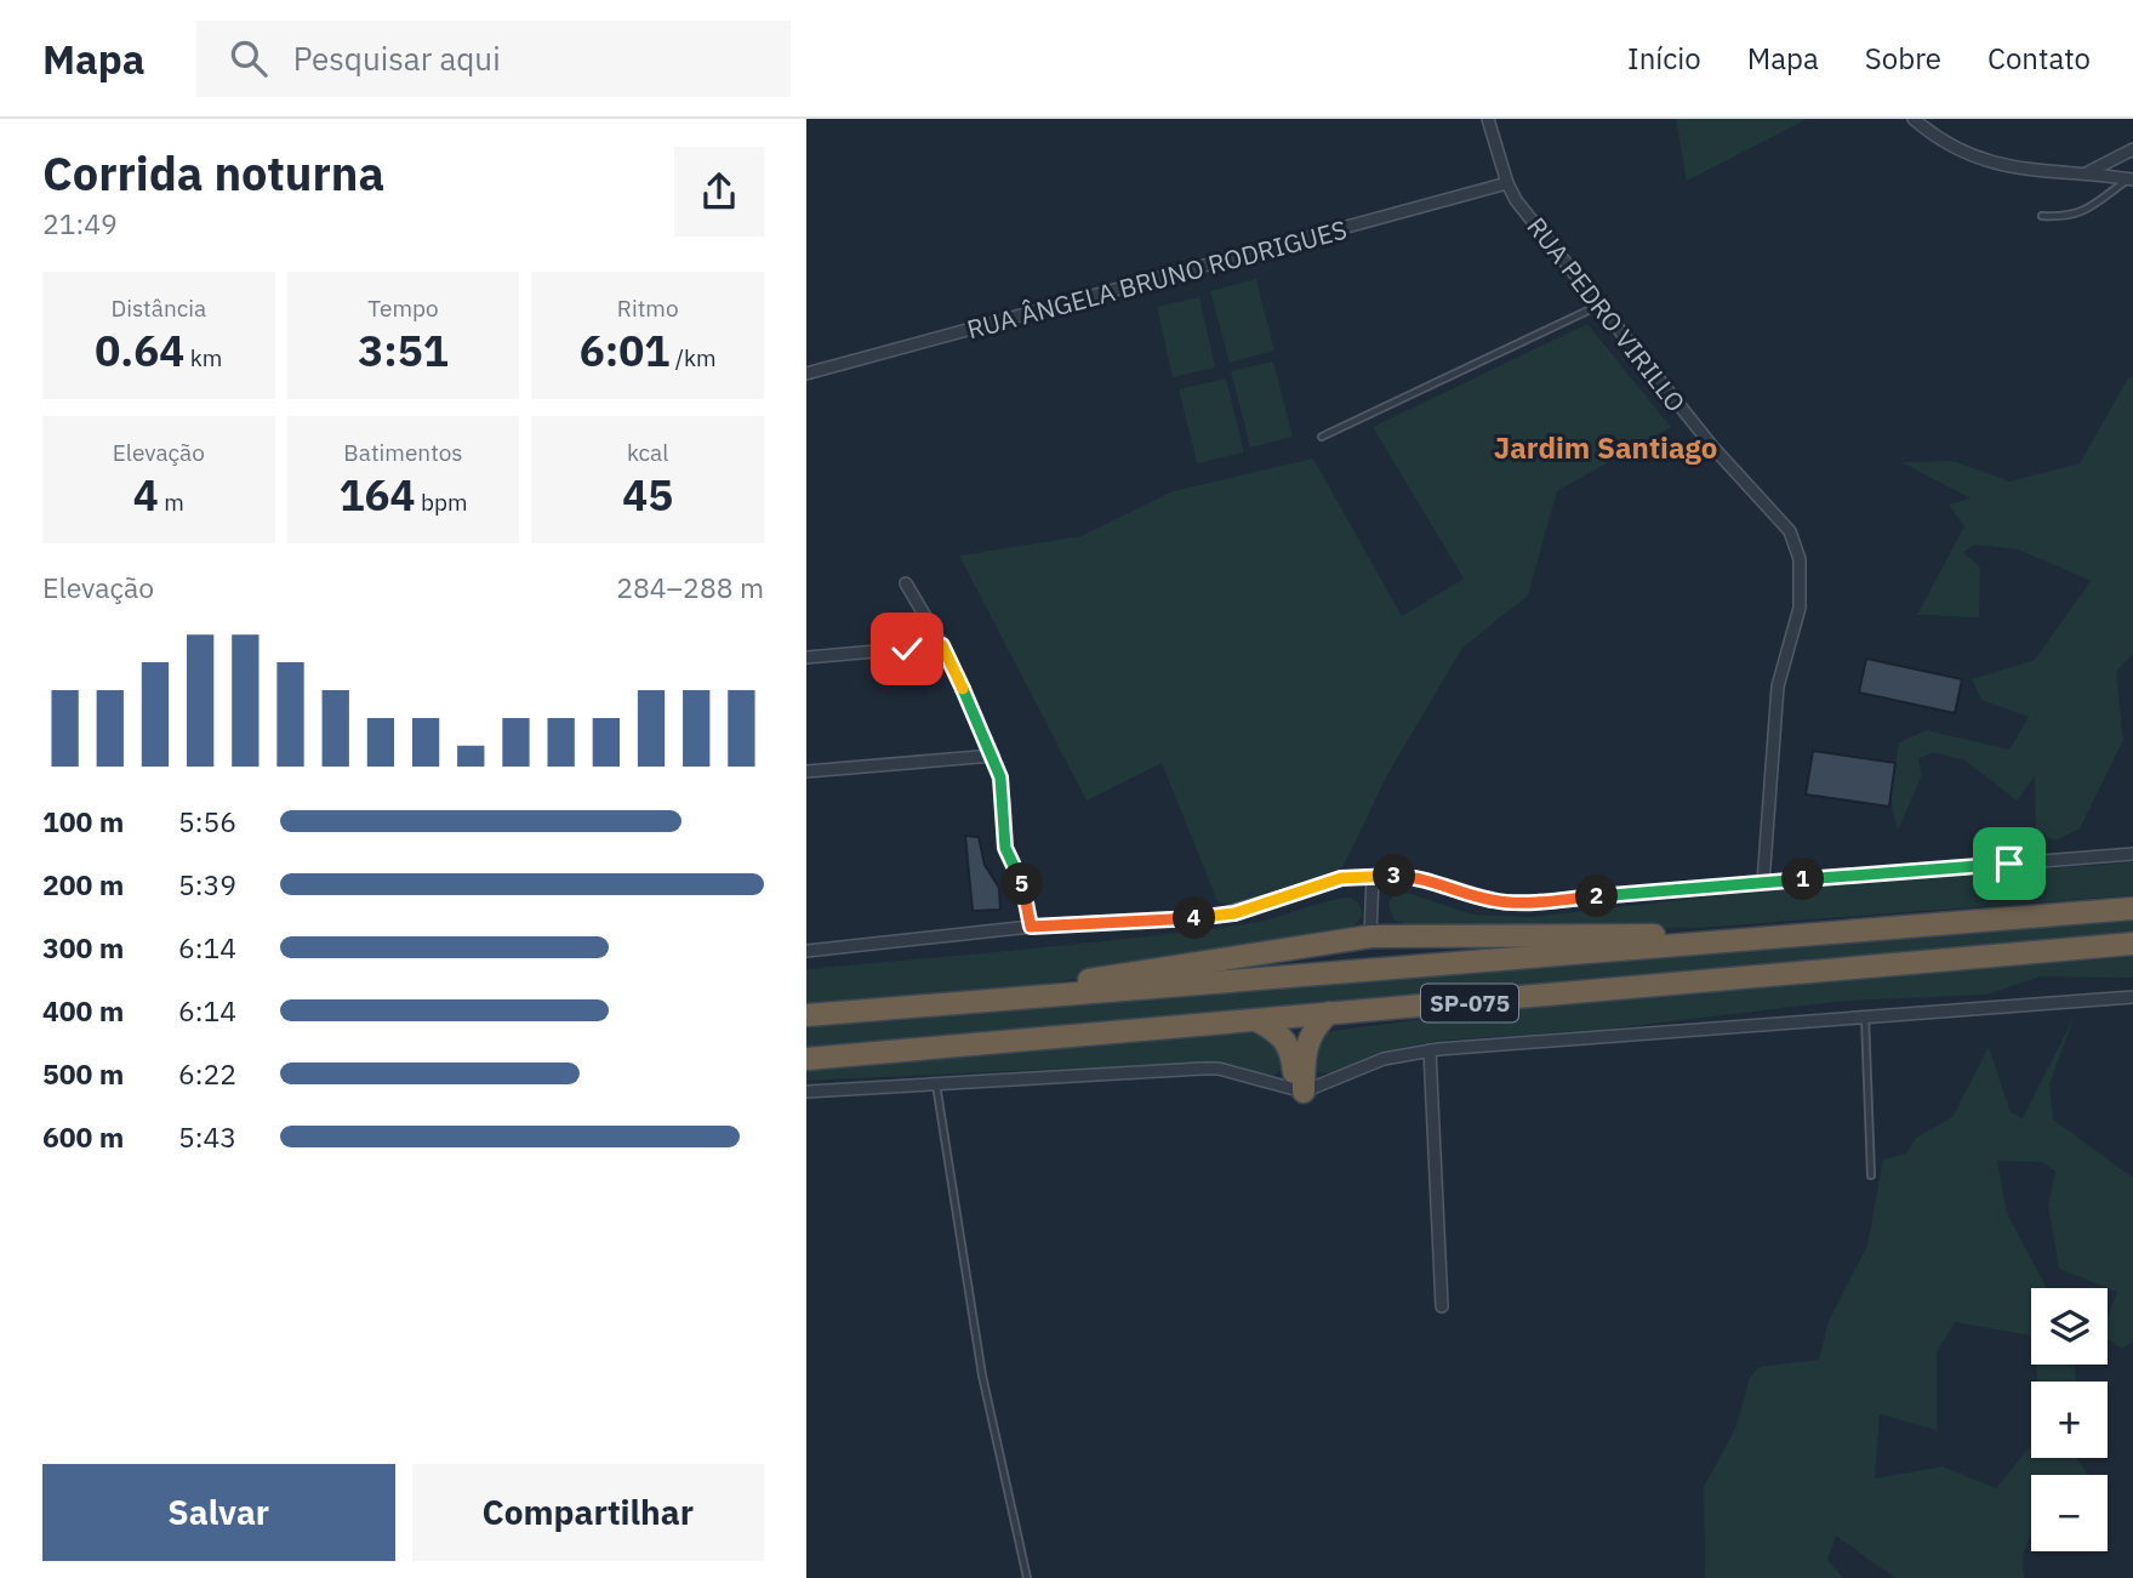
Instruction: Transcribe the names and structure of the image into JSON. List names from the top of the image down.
{
  "streets": {
    "highway": ["SP-075"],
    "street": ["RUA ÂNGELA BRUNO RODRIGUES", "RUA PEDRO VIRILLO"]
  },
  "crossings": [
    ["RUA ÂNGELA BRUNO RODRIGUES", "RUA PEDRO VIRILLO"]
  ],
  "districts": ["Jardim Santiago"],
  "page": {
    "header": "Mapa",
    "search": "Pesquisar aqui",
    "nav": [
      "Início",
      "Mapa",
      "Sobre",
      "Contato"
    ],
    "heading": ["Corrida noturna", "21:49"],
    "stats": [
      ["Distância", "0.64 km"],
      ["Tempo", "3:51"],
      ["Ritmo", "6:01 /km"],
      ["Elevação", "4 m"],
      ["Batimentos", "164 bpm"],
      ["kcal", "45"]
    ],
    "chart": ["Elevação", "284–288 m"],
    "list": [
      {
        "name": "100 m",
        "note": "5:56"
      },
      {
        "name": "200 m",
        "note": "5:39"
      },
      {
        "name": "300 m",
        "note": "6:14"
      },
      {
        "name": "400 m",
        "note": "6:14"
      },
      {
        "name": "500 m",
        "note": "6:22"
      },
      {
        "name": "600 m",
        "note": "5:43"
      }
    ],
    "pins": [
      "3",
      "1",
      "5",
      "2",
      "4"
    ],
    "map_buttons": ["+", "−"],
    "buttons": ["Salvar", "Compartilhar"]
  }
}
